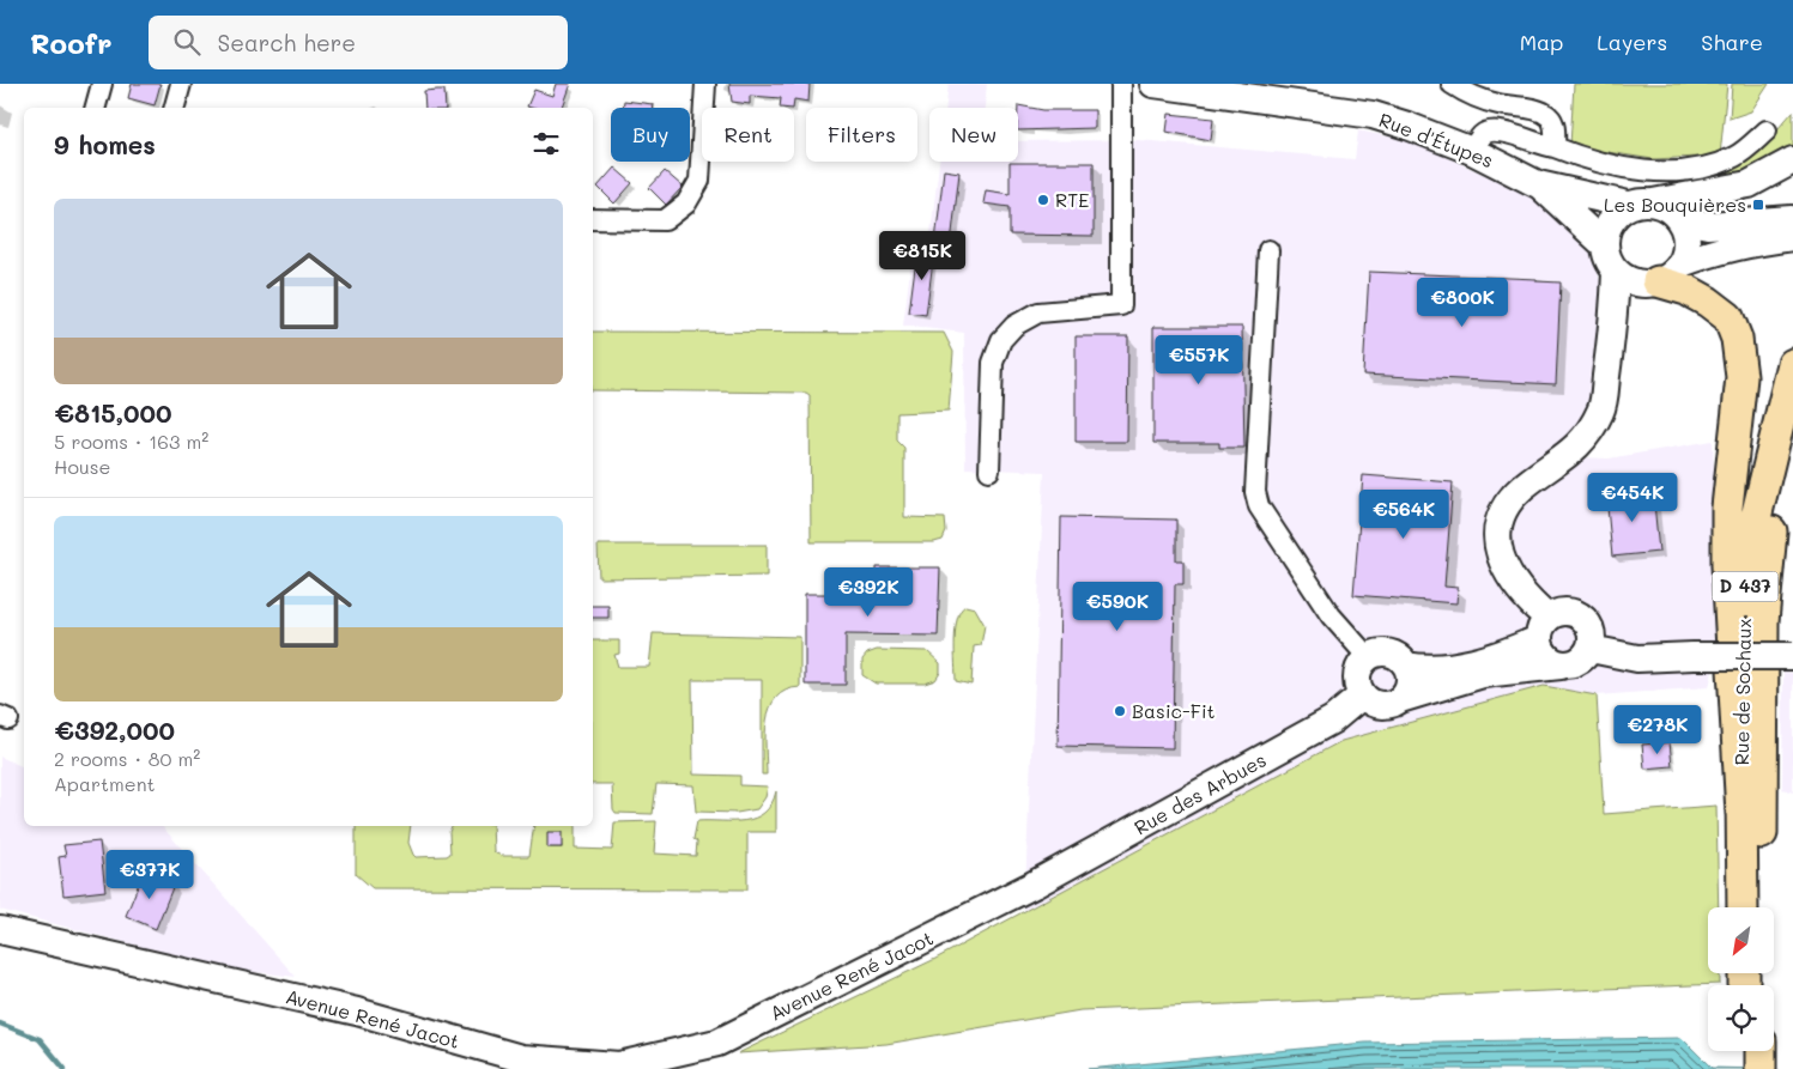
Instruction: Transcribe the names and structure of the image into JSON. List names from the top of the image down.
{
  "streets": {
    "main road": [
      "Rue d'Étupes",
      "D 437",
      "Rue de Sochaux",
      "Rue des Arbues",
      "Avenue René Jacot"
    ]
  },
  "crossings": [
    ["Rue des Arbues", "Avenue René Jacot"]
  ],
  "places": {
    "other": ["RTE", "Basic-Fit"],
    "transit": ["Les Bouquières"]
  },
  "north": "bottom left",
  "page": {
    "header": "Roofr",
    "search": "Search here",
    "nav": ["Map", "Layers", "Share"],
    "chip": [
      "Buy",
      "Rent",
      "Filters",
      "New"
    ],
    "heading": "9 homes",
    "list": [
      {
        "name": "€815,000",
        "note": "5 rooms · 163 m² · House"
      },
      {
        "name": "€392,000",
        "note": "2 rooms · 80 m² · Apartment"
      }
    ],
    "price": [
      "€815K",
      "€800K",
      "€557K",
      "€454K",
      "€564K",
      "€392K",
      "€590K",
      "€278K",
      "€377K"
    ]
  }
}
